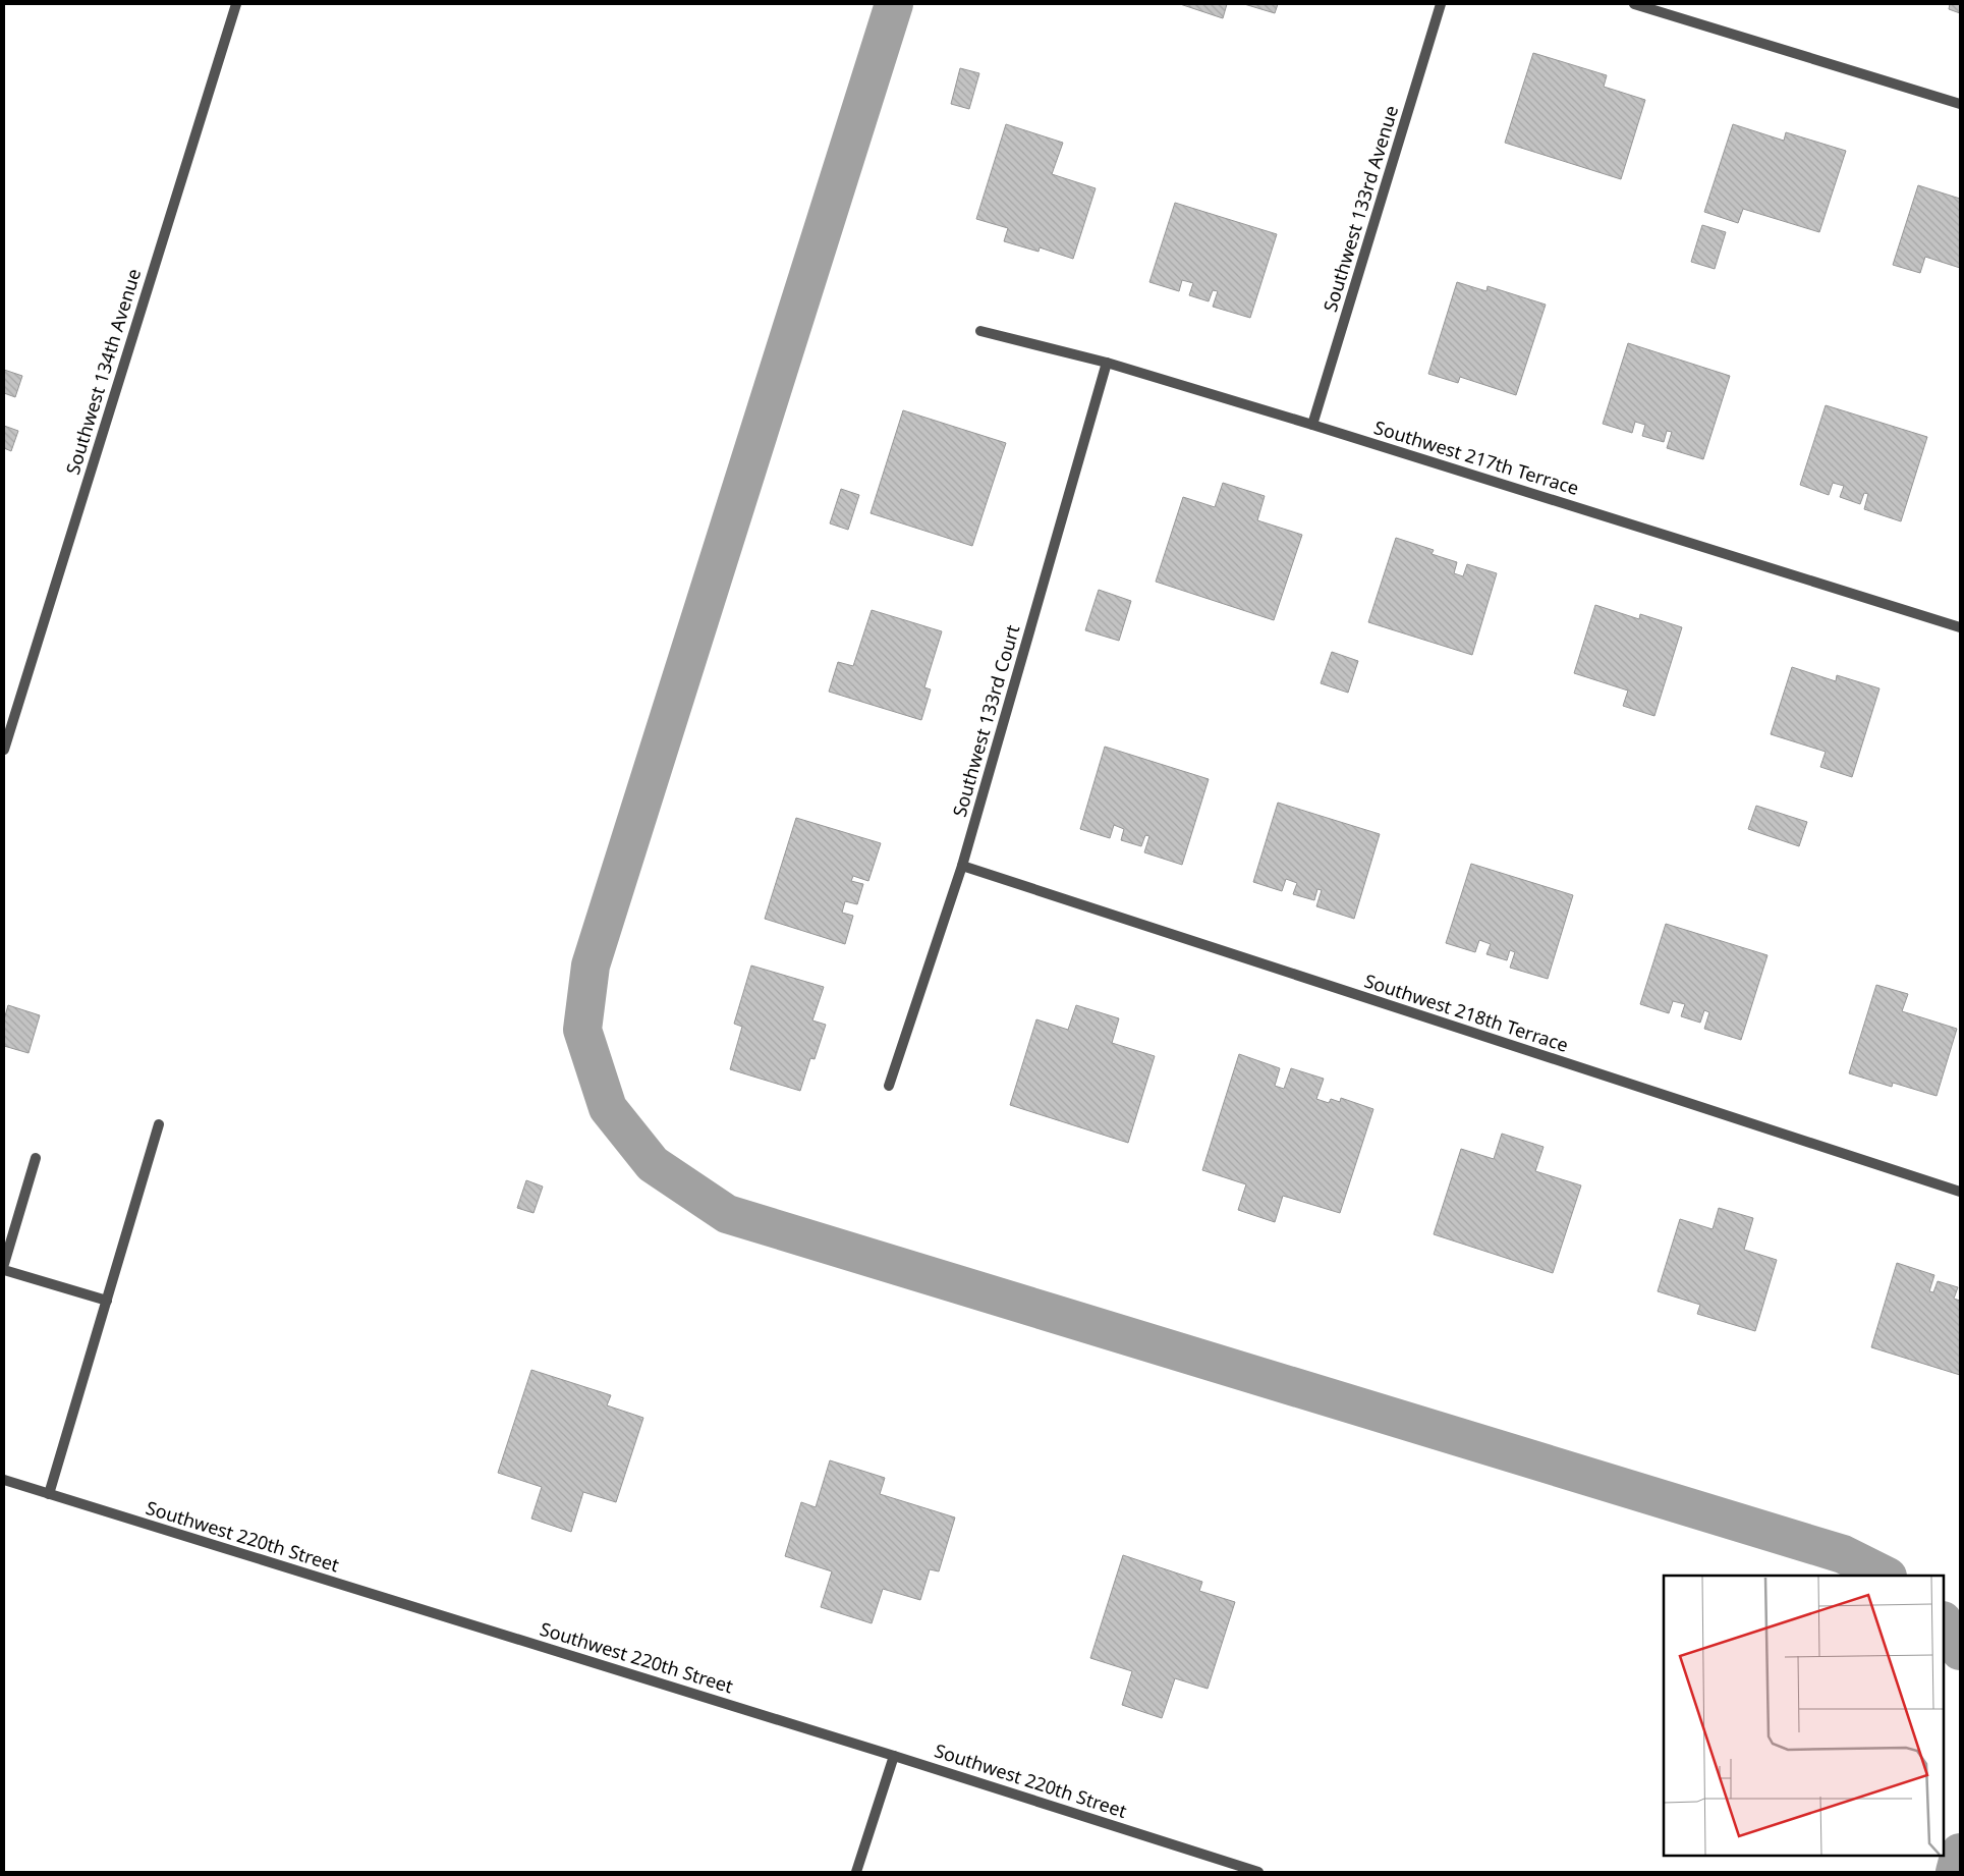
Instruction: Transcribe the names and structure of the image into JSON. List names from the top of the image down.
{
  "streets": {
    "street": [
      "Southwest 133rd Avenue",
      "Southwest 134th Avenue",
      "Southwest 217th Terrace",
      "Southwest 133rd Court",
      "Southwest 218th Terrace",
      "Southwest 220th Street"
    ]
  },
  "crossings": [
    ["Southwest 133rd Avenue", "Southwest 217th Terrace"],
    ["Southwest 217th Terrace", "Southwest 133rd Court"],
    ["Southwest 133rd Court", "Southwest 218th Terrace"]
  ]
}
